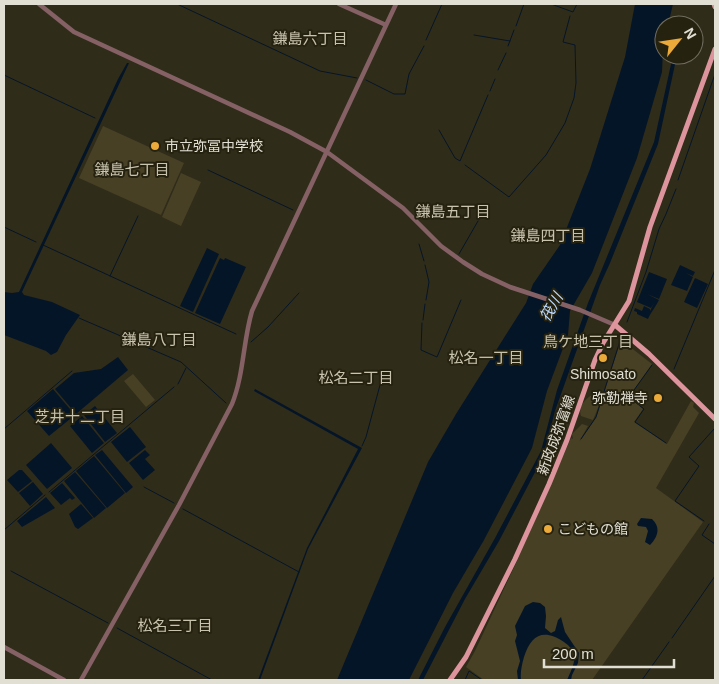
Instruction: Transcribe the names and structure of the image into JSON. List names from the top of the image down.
{
  "streets": {
    "main road": ["新政成弥富線"]
  },
  "districts": [
    "鎌島六丁目",
    "鎌島七丁目",
    "鎌島五丁目",
    "鎌島四丁目",
    "鎌島八丁目",
    "鳥ケ地三丁目",
    "松名一丁目",
    "松名二丁目",
    "芝井十二丁目",
    "松名三丁目"
  ],
  "water": ["筏川"],
  "places": [
    "市立弥冨中学校",
    "Shimosato",
    "弥勒禅寺",
    "こどもの館"
  ],
  "scale_bar": "200 m",
  "north": "top right"
}
